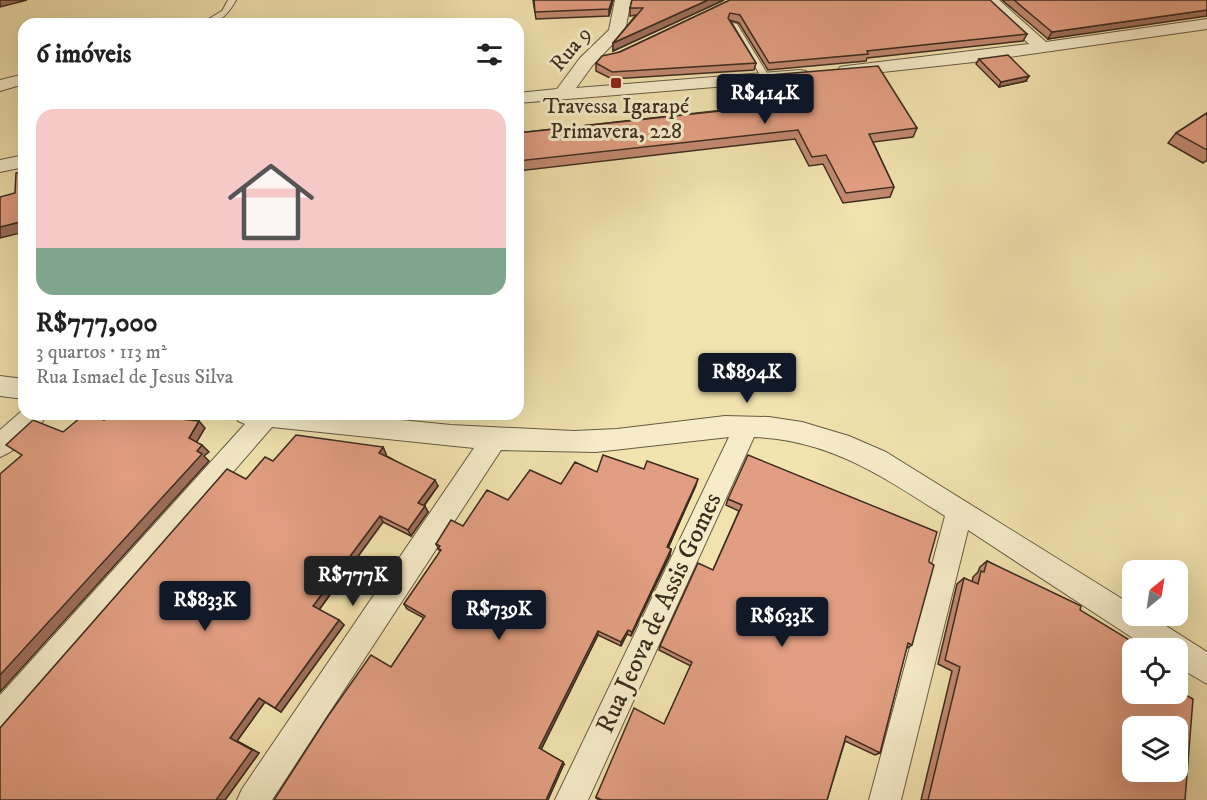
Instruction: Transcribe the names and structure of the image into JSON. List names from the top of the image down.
{
  "streets": {
    "street": ["Rua 9", "Rua Jeova de Assis Gomes"]
  },
  "places": {
    "transit": ["Travessa Igarapé Primavera, 228"]
  },
  "north": "top right",
  "page": {
    "heading": "6 imóveis",
    "price": [
      "R$414K",
      "R$894K",
      "R$777K",
      "R$833K",
      "R$739K",
      "R$633K"
    ],
    "list": [
      {
        "name": "R$777,000",
        "note": "3 quartos · 113 m² · Rua Ismael de Jesus Silva"
      }
    ]
  }
}
